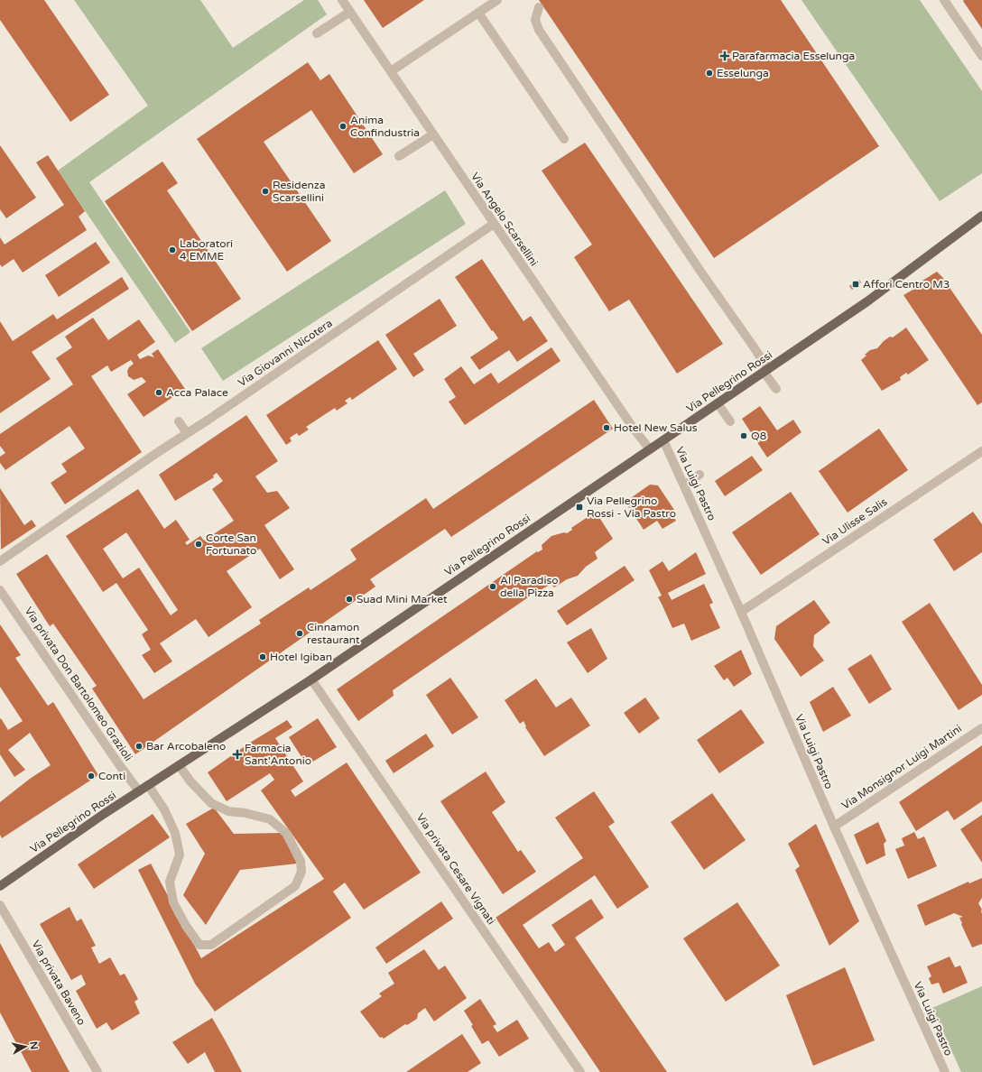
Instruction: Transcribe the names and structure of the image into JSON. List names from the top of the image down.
{
  "streets": {
    "main road": ["Via Pellegrino Rossi"],
    "street": [
      "Via Angelo Scarsellini",
      "Via Giovanni Nicotera",
      "Via Luigi Pastro",
      "Via Ulisse Salis",
      "Via privata Don Bartolomeo Grazioli",
      "Via Monsignor Luigi Martini",
      "Via privata Cesare Vignati",
      "Via privata Baveno"
    ]
  },
  "crossings": [
    ["Via Angelo Scarsellini", "Via Giovanni Nicotera"],
    ["Via Angelo Scarsellini", "Via Pellegrino Rossi"],
    ["Via Pellegrino Rossi", "Via Luigi Pastro"],
    ["Via Pellegrino Rossi", "Via privata Don Bartolomeo Grazioli"],
    ["Via Pellegrino Rossi", "Via privata Cesare Vignati"],
    ["Via Luigi Pastro", "Via Ulisse Salis"],
    ["Via Luigi Pastro", "Via Monsignor Luigi Martini"]
  ],
  "places": {
    "health": ["Parafarmacia Esselunga", "Farmacia Sant'Antonio"],
    "other": [
      "Esselunga",
      "Anima Confindustria",
      "Residenza Scarsellini",
      "Laboratori 4 EMME",
      "Acca Palace",
      "Hotel New Salus",
      "Q8",
      "Corte San Fortunato",
      "Al Paradiso della Pizza",
      "Suad Mini Market",
      "Cinnamon restaurant",
      "Hotel Igiban",
      "Bar Arcobaleno",
      "Conti"
    ],
    "transit": ["Affori Centro M3", "Via Pellegrino Rossi - Via Pastro"]
  },
  "north": "right"
}
